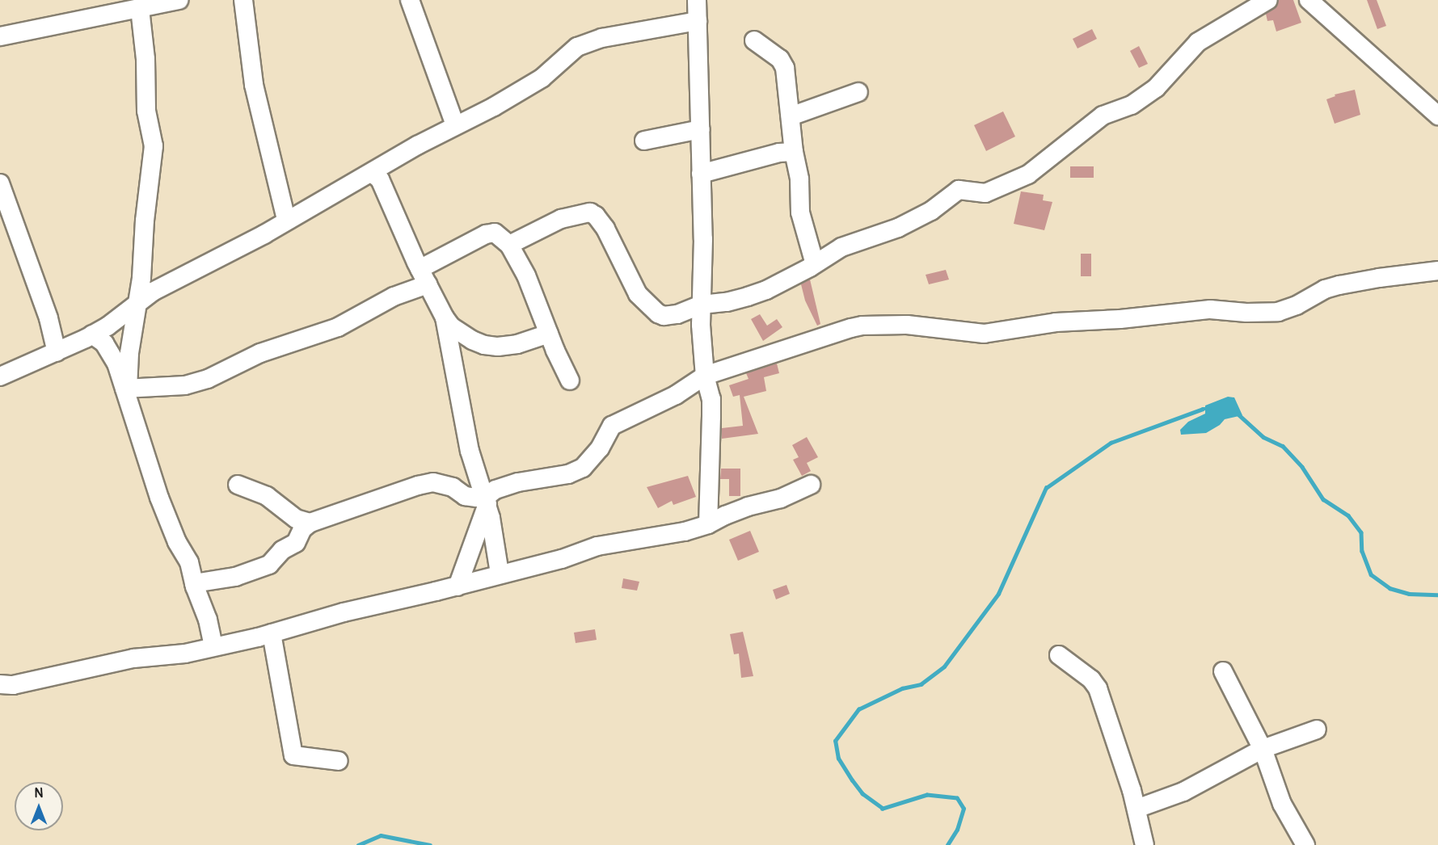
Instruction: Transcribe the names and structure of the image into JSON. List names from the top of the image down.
{
  "north": "top"
}
